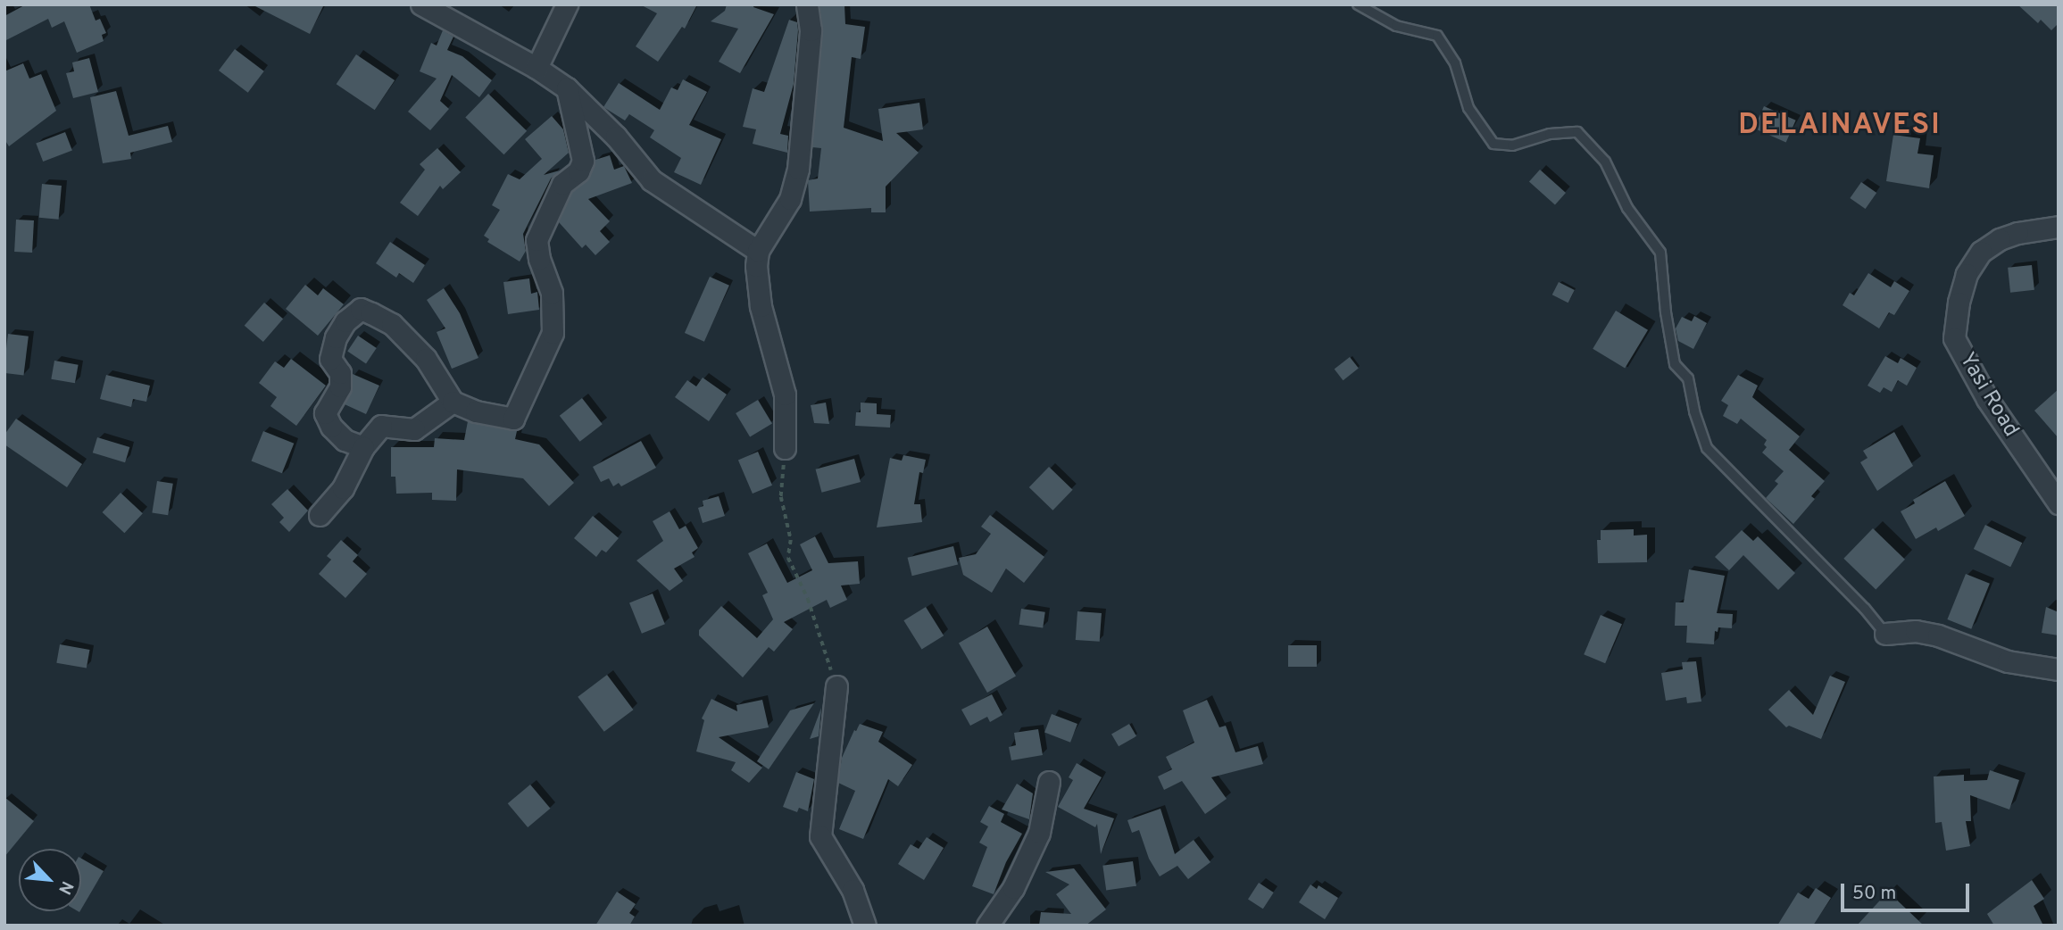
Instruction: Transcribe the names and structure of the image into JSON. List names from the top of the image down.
{
  "streets": {
    "street": ["Yasi Road"]
  },
  "districts": ["DELAINAVESI"],
  "scale_bar": "50 m",
  "north": "bottom right"
}
